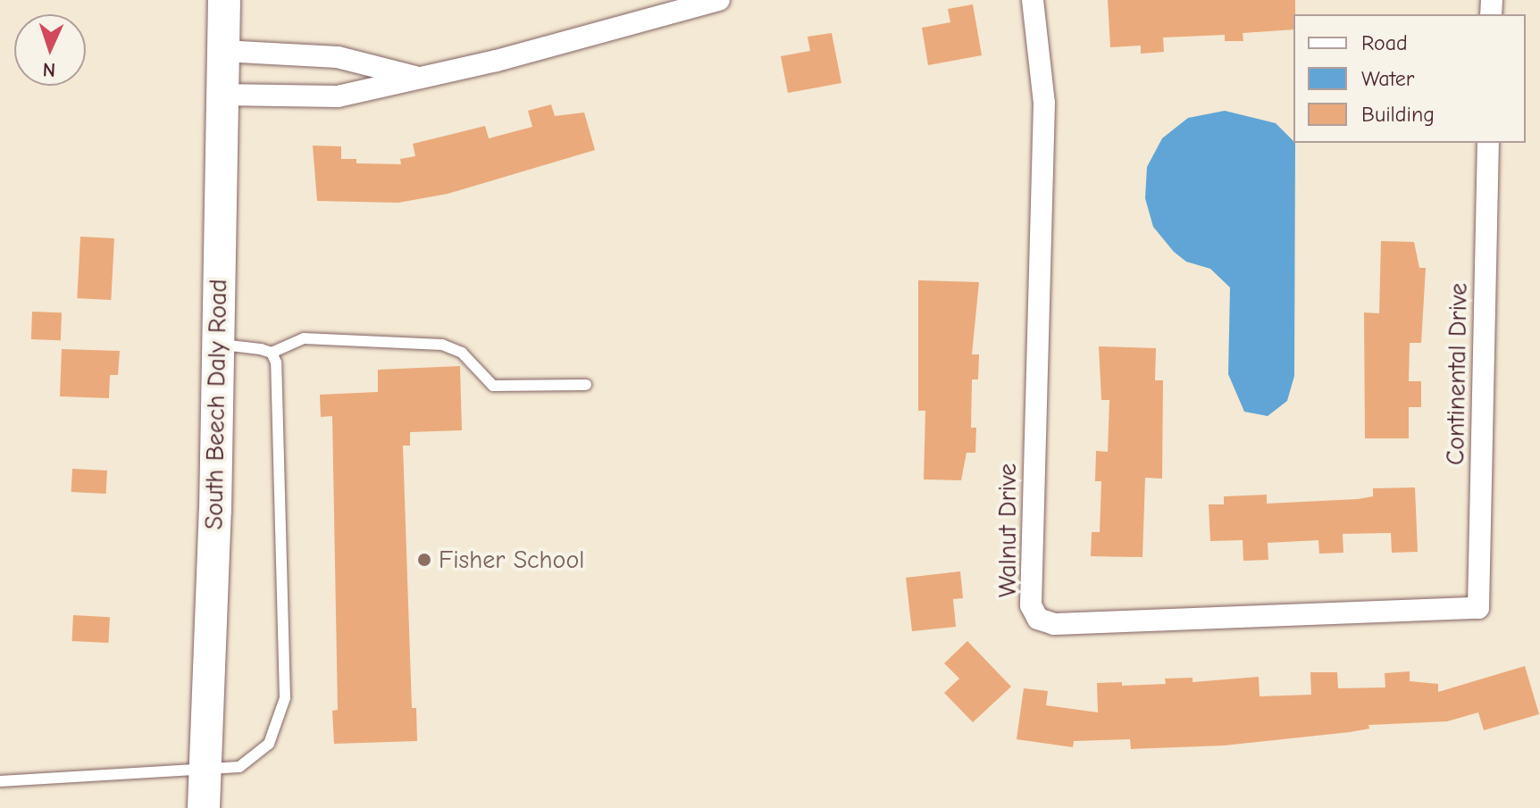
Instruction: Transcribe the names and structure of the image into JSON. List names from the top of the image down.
{
  "streets": {
    "street": ["Continental Drive", "South Beech Daly Road", "Walnut Drive"]
  },
  "crossings": [
    ["Continental Drive", "Walnut Drive"]
  ],
  "places": ["Fisher School"],
  "legend": ["Road", "Water", "Building"],
  "north": "bottom"
}
